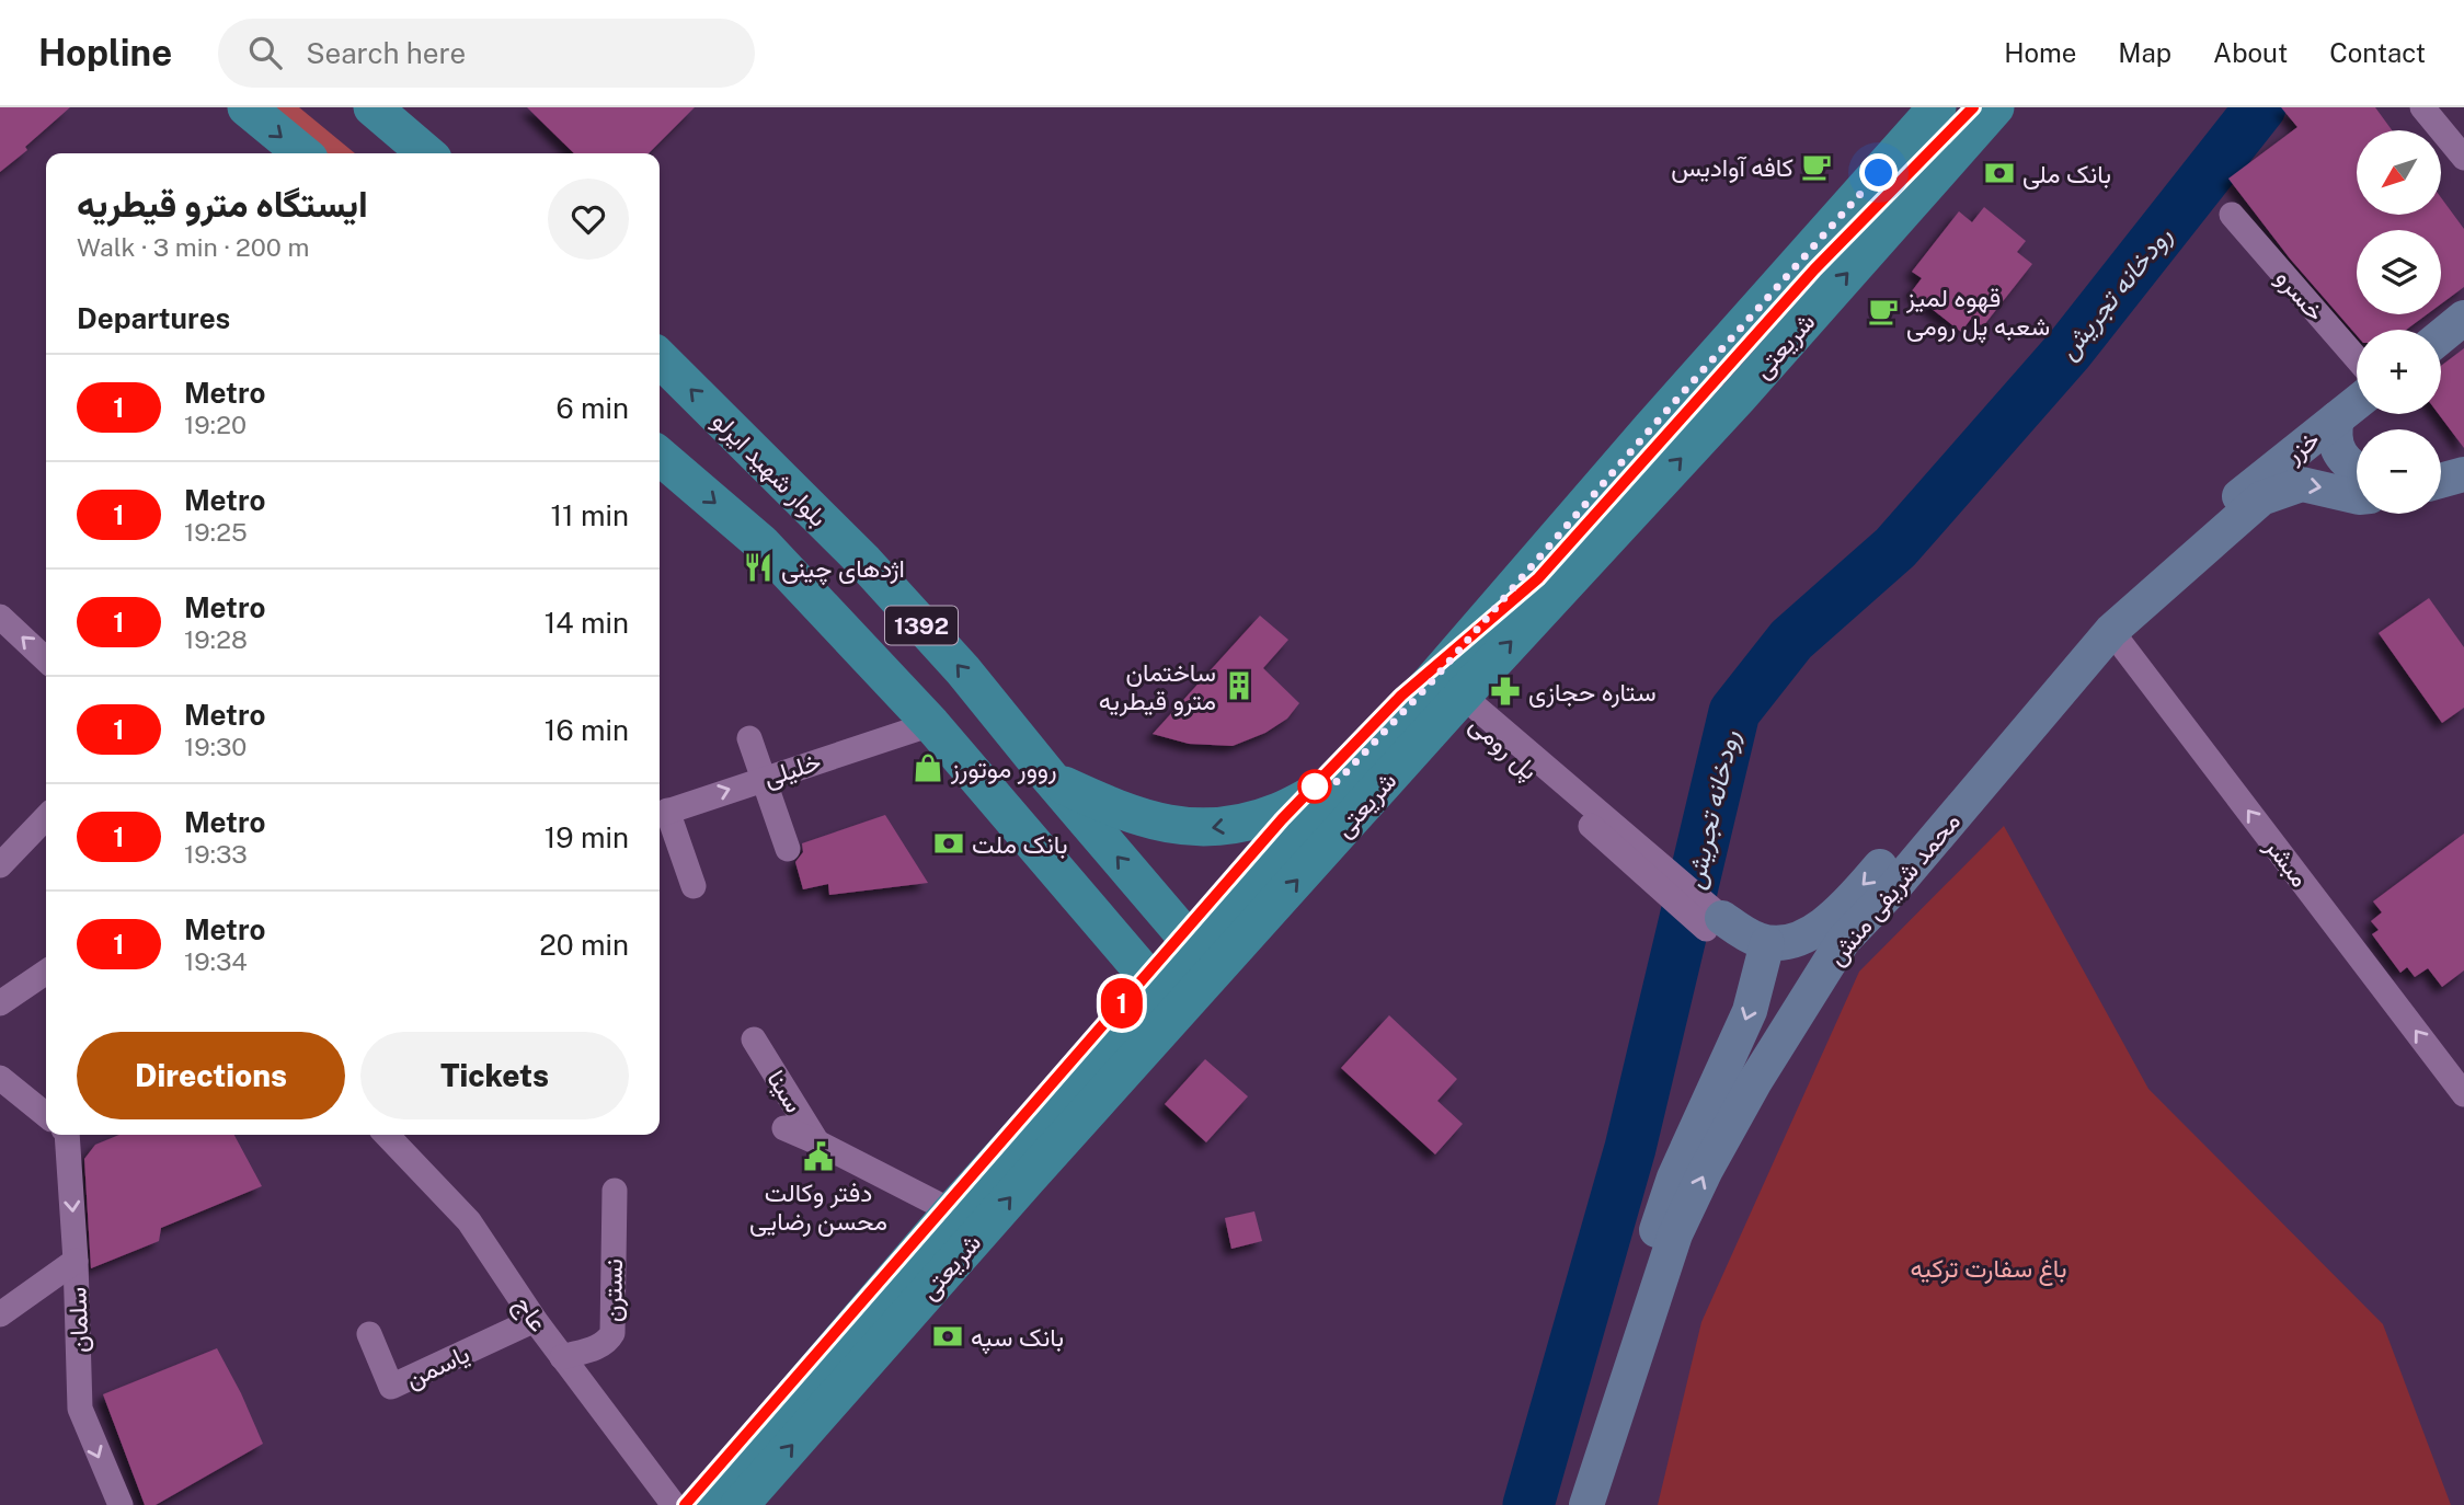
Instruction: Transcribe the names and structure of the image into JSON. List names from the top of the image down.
{
  "streets": {
    "main road": ["شریعتی", "بلوار شهید ایرلو", "1392"],
    "street": [
      "خسرو",
      "خزر",
      "پل رومی",
      "خلیلی",
      "مبشر",
      "محمد شریفی منش",
      "سینا",
      "نسترن",
      "عاج",
      "سلمان",
      "یاسمن"
    ]
  },
  "crossings": [
    ["شریعتی", "بلوار شهید ایرلو"],
    ["شریعتی", "1392"],
    ["شریعتی", "پل رومی"],
    ["شریعتی", "سینا"],
    ["خزر", "محمد شریفی منش"],
    ["1392", "خلیلی"],
    ["مبشر", "محمد شریفی منش"],
    ["نسترن", "عاج"],
    ["عاج", "یاسمن"]
  ],
  "one_way": ["خلیلی", "مبشر", "سلمان"],
  "water": ["رودخانه تجریش"],
  "parks": ["باغ سفارت ترکیه"],
  "places": {
    "cafe": ["کافه آوادیس", "قهوه لمیز شعبه پل رومی"],
    "bank": ["بانک ملی", "بانک ملت", "بانک سپه"],
    "restaurant": ["اژدهای چینی"],
    "building": ["ساختمان مترو قیطریه"],
    "pharmacy": ["ستاره حجازی"],
    "shop": ["روور موتورز"],
    "public building": ["دفتر وکالت محسن رضایی"]
  },
  "lines": ["metro line 1"],
  "north": "bottom left",
  "page": {
    "header": "Hopline",
    "search": "Search here",
    "nav": [
      "Home",
      "Map",
      "About",
      "Contact"
    ],
    "on_map": "1",
    "map_buttons": ["+", "−"],
    "heading": [
      ["ایستگاه مترو قیطریه", "Walk · 3 min · 200 m"],
      "Departures"
    ],
    "list": [
      {
        "mark": "1",
        "name": "Metro",
        "note": "19:20",
        "value": "6 min"
      },
      {
        "mark": "1",
        "name": "Metro",
        "note": "19:25",
        "value": "11 min"
      },
      {
        "mark": "1",
        "name": "Metro",
        "note": "19:28",
        "value": "14 min"
      },
      {
        "mark": "1",
        "name": "Metro",
        "note": "19:30",
        "value": "16 min"
      },
      {
        "mark": "1",
        "name": "Metro",
        "note": "19:33",
        "value": "19 min"
      },
      {
        "mark": "1",
        "name": "Metro",
        "note": "19:34",
        "value": "20 min"
      }
    ],
    "buttons": ["Directions", "Tickets"]
  }
}
